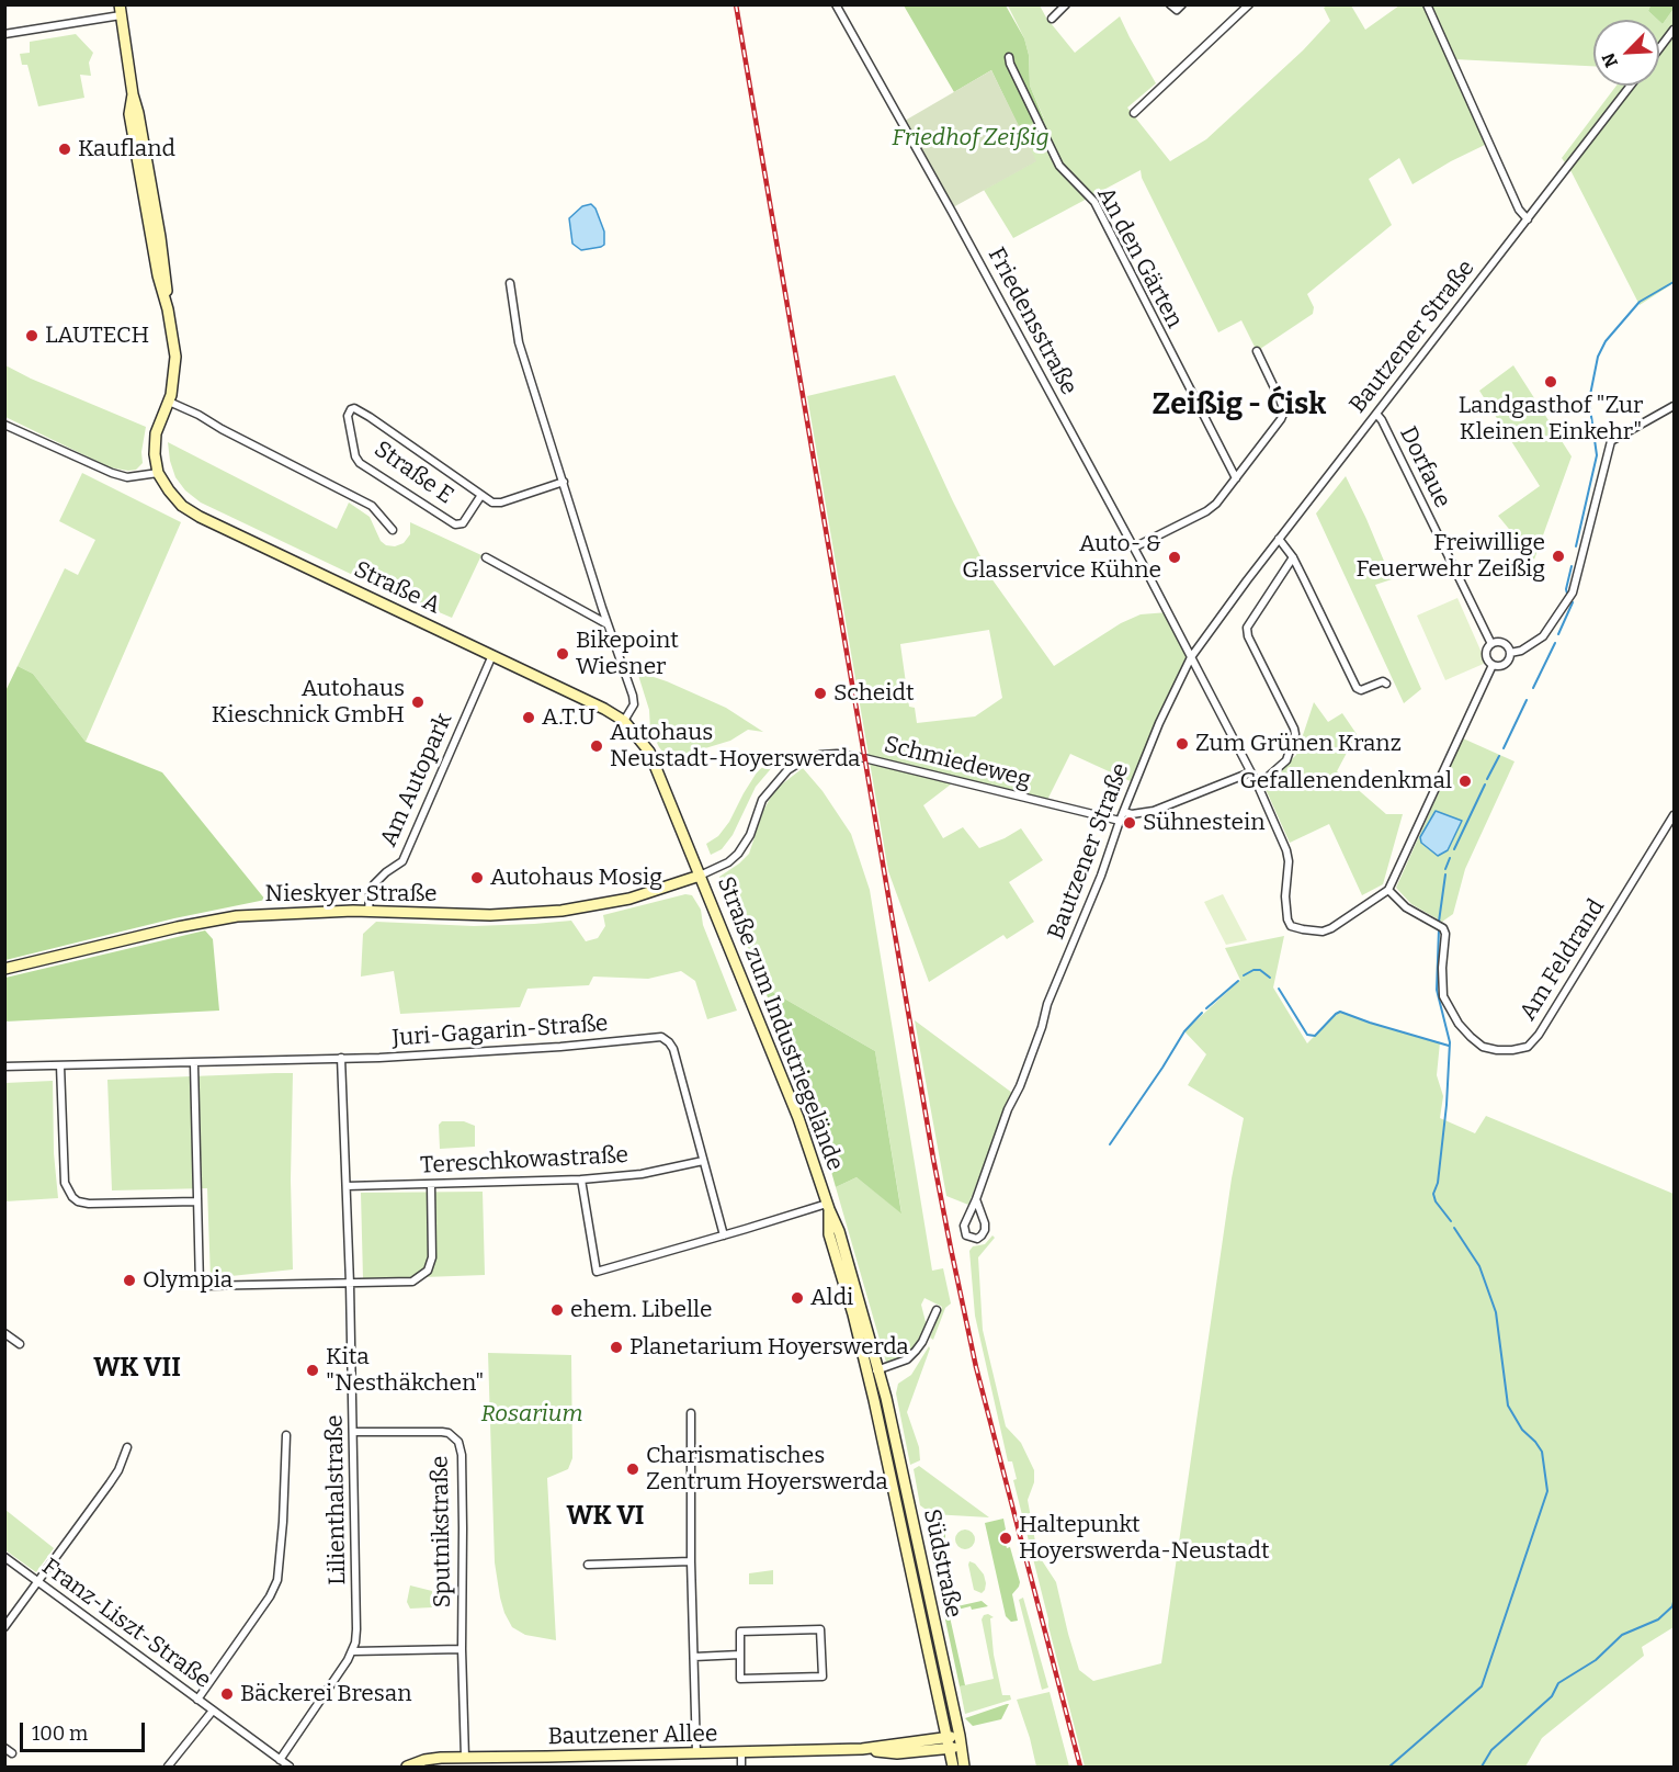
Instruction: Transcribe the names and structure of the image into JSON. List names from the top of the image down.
{
  "streets": {
    "main road": [
      "Straße A",
      "Nieskyer Straße",
      "Straße zum Industriegelände",
      "Südstraße",
      "Bautzener Allee"
    ],
    "street": [
      "An den Gärten",
      "Friedensstraße",
      "Bautzener Straße",
      "Dorfaue",
      "Straße E",
      "Schmiedeweg",
      "Am Autopark",
      "Am Feldrand",
      "Juri-Gagarin-Straße",
      "Tereschkowastraße",
      "Lilienthalstraße",
      "Sputnikstraße",
      "Franz-Liszt-Straße"
    ]
  },
  "crossings": [
    ["Friedensstraße", "Bautzener Straße"],
    ["Friedensstraße", "Dorfaue"],
    ["Friedensstraße", "Am Feldrand"],
    ["Bautzener Straße", "Dorfaue"],
    ["Bautzener Straße", "Schmiedeweg"],
    ["Dorfaue", "Am Feldrand"],
    ["Straße A", "Am Autopark"],
    ["Straße A", "Nieskyer Straße"],
    ["Straße A", "Straße zum Industriegelände"],
    ["Schmiedeweg", "Straße zum Industriegelände"],
    ["Am Autopark", "Nieskyer Straße"],
    ["Nieskyer Straße", "Straße zum Industriegelände"],
    ["Straße zum Industriegelände", "Südstraße"],
    ["Juri-Gagarin-Straße", "Tereschkowastraße"],
    ["Juri-Gagarin-Straße", "Lilienthalstraße"],
    ["Tereschkowastraße", "Lilienthalstraße"],
    ["Lilienthalstraße", "Sputnikstraße"],
    ["Lilienthalstraße", "Franz-Liszt-Straße"],
    ["Sputnikstraße", "Bautzener Allee"],
    ["Südstraße", "Bautzener Allee"]
  ],
  "districts": ["Zeißig - Ćisk", "WK VII", "WK VI"],
  "parks": ["Friedhof Zeißig", "Rosarium"],
  "places": [
    "Kaufland",
    "LAUTECH",
    "Landgasthof \"Zur Kleinen Einkehr\"",
    "Freiwillige Feuerwehr Zeißig",
    "Auto- & Glasservice Kühne",
    "Bikepoint Wiesner",
    "Scheidt",
    "Autohaus Kieschnick GmbH",
    "A.T.U",
    "Zum Grünen Kranz",
    "Autohaus Neustadt-Hoyerswerda",
    "Gefallenendenkmal",
    "Sühnestein",
    "Autohaus Mosig",
    "Olympia",
    "Aldi",
    "ehem. Libelle",
    "Planetarium Hoyerswerda",
    "Kita \"Nesthäkchen\"",
    "Charismatisches Zentrum Hoyerswerda",
    "Haltepunkt Hoyerswerda-Neustadt",
    "Bäckerei Bresan"
  ],
  "scale_bar": "100 m",
  "north": "bottom left"
}
